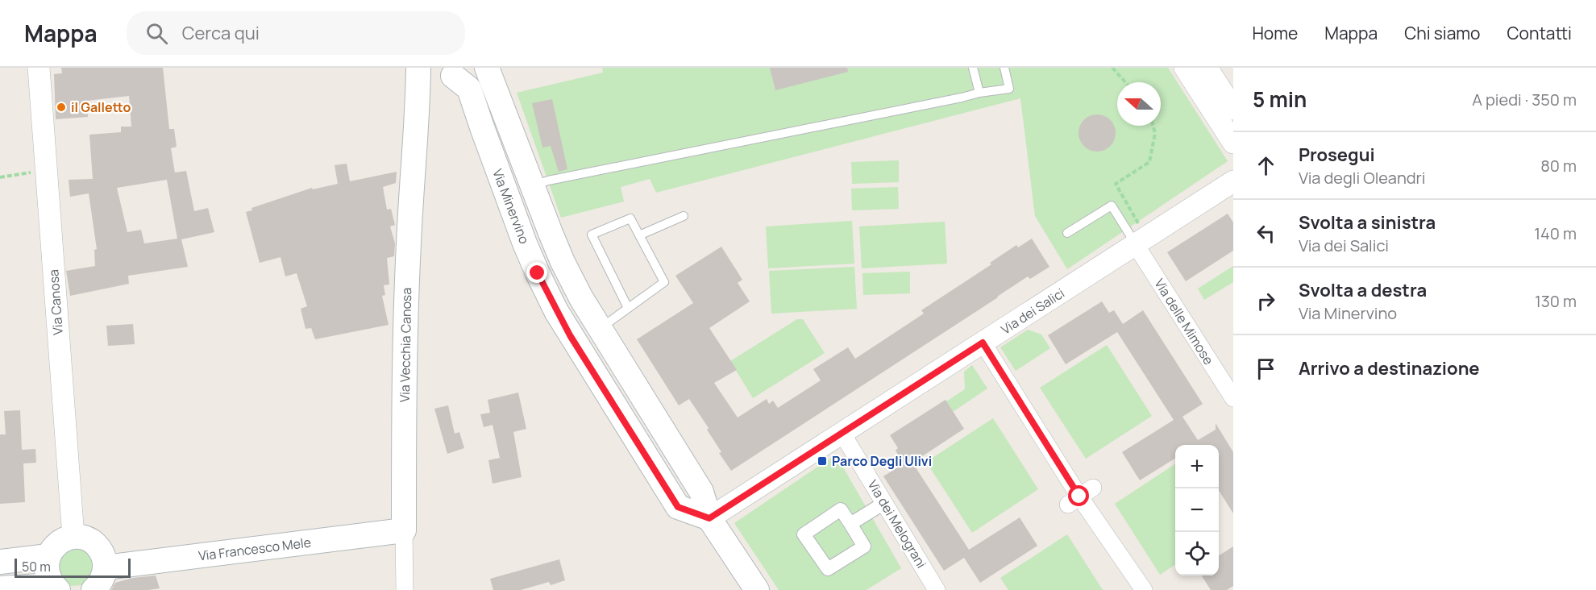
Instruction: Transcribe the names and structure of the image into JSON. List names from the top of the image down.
{
  "streets": {
    "main road": ["Via Minervino", "Via Vecchia Canosa", "Via Francesco Mele"],
    "street": [
      "Via Canosa",
      "Via dei Salici",
      "Via delle Mimose",
      "Via dei Melograni"
    ]
  },
  "crossings": [
    ["Via Minervino", "Via dei Salici"],
    ["Via Minervino", "Via Vecchia Canosa"],
    ["Via dei Salici", "Via delle Mimose"],
    ["Via dei Salici", "Via dei Melograni"],
    ["Via Vecchia Canosa", "Via Francesco Mele"]
  ],
  "places": {
    "other": ["il Galletto"],
    "transit": ["Parco Degli Ulivi"]
  },
  "scale_bar": "50 m",
  "north": "left",
  "page": {
    "header": "Mappa",
    "search": "Cerca qui",
    "nav": [
      "Home",
      "Mappa",
      "Chi siamo",
      "Contatti"
    ],
    "heading": ["5 min", "A piedi · 350 m"],
    "list": [
      ["Prosegui", "Via degli Oleandri", "80 m"],
      ["Svolta a sinistra", "Via dei Salici", "140 m"],
      ["Svolta a destra", "Via Minervino", "130 m"],
      "Arrivo a destinazione"
    ],
    "map_buttons": ["+", "−"],
    "scale": "50 m"
  }
}
